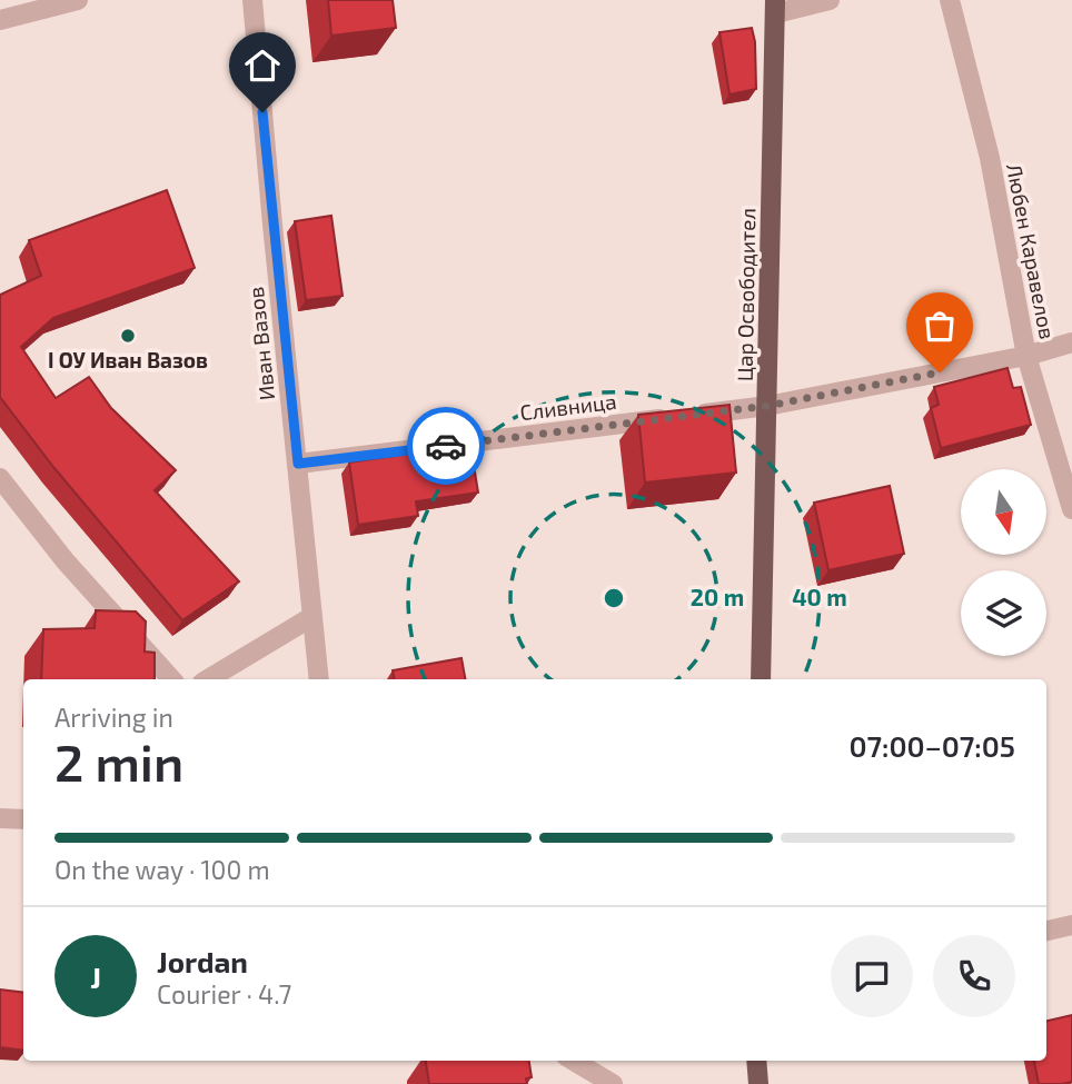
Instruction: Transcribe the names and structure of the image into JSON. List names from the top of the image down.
{
  "streets": {
    "main road": ["Цар Освободител"],
    "street": ["Любен Каравелов", "Иван Вазов", "Сливница"]
  },
  "crossings": [
    ["Любен Каравелов", "Сливница"],
    ["Цар Освободител", "Сливница"],
    ["Иван Вазов", "Сливница"]
  ],
  "places": ["I ОУ Иван Вазов"],
  "north": "bottom",
  "page": {
    "heading": ["2 min", "Arriving in", "07:00–07:05"],
    "panel": ["Jordan", "Courier · 4.7"],
    "bar": "On the way · 100 m",
    "round": "J"
  },
  "rings": ["20 m", "40 m"]
}
